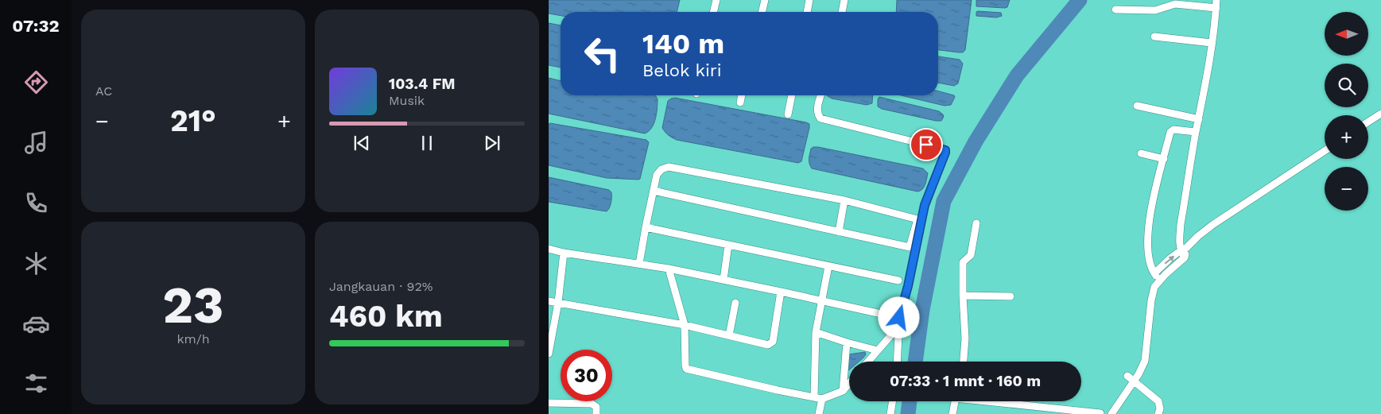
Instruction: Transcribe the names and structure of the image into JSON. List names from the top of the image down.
{
  "north": "left",
  "page": {
    "tabs": "07:32",
    "tile": [
      "AC",
      ["23", "km/h"],
      ["Jangkauan · 92%", "460 km"]
    ],
    "map_buttons": ["+", "−"],
    "turn": ["140 m", "Belok kiri"],
    "song": ["103.4 FM", "Musik"],
    "heat": ["−", "21°", "+"],
    "limit": "30",
    "trip": "07:33 · 1 mnt · 160 m"
  }
}
